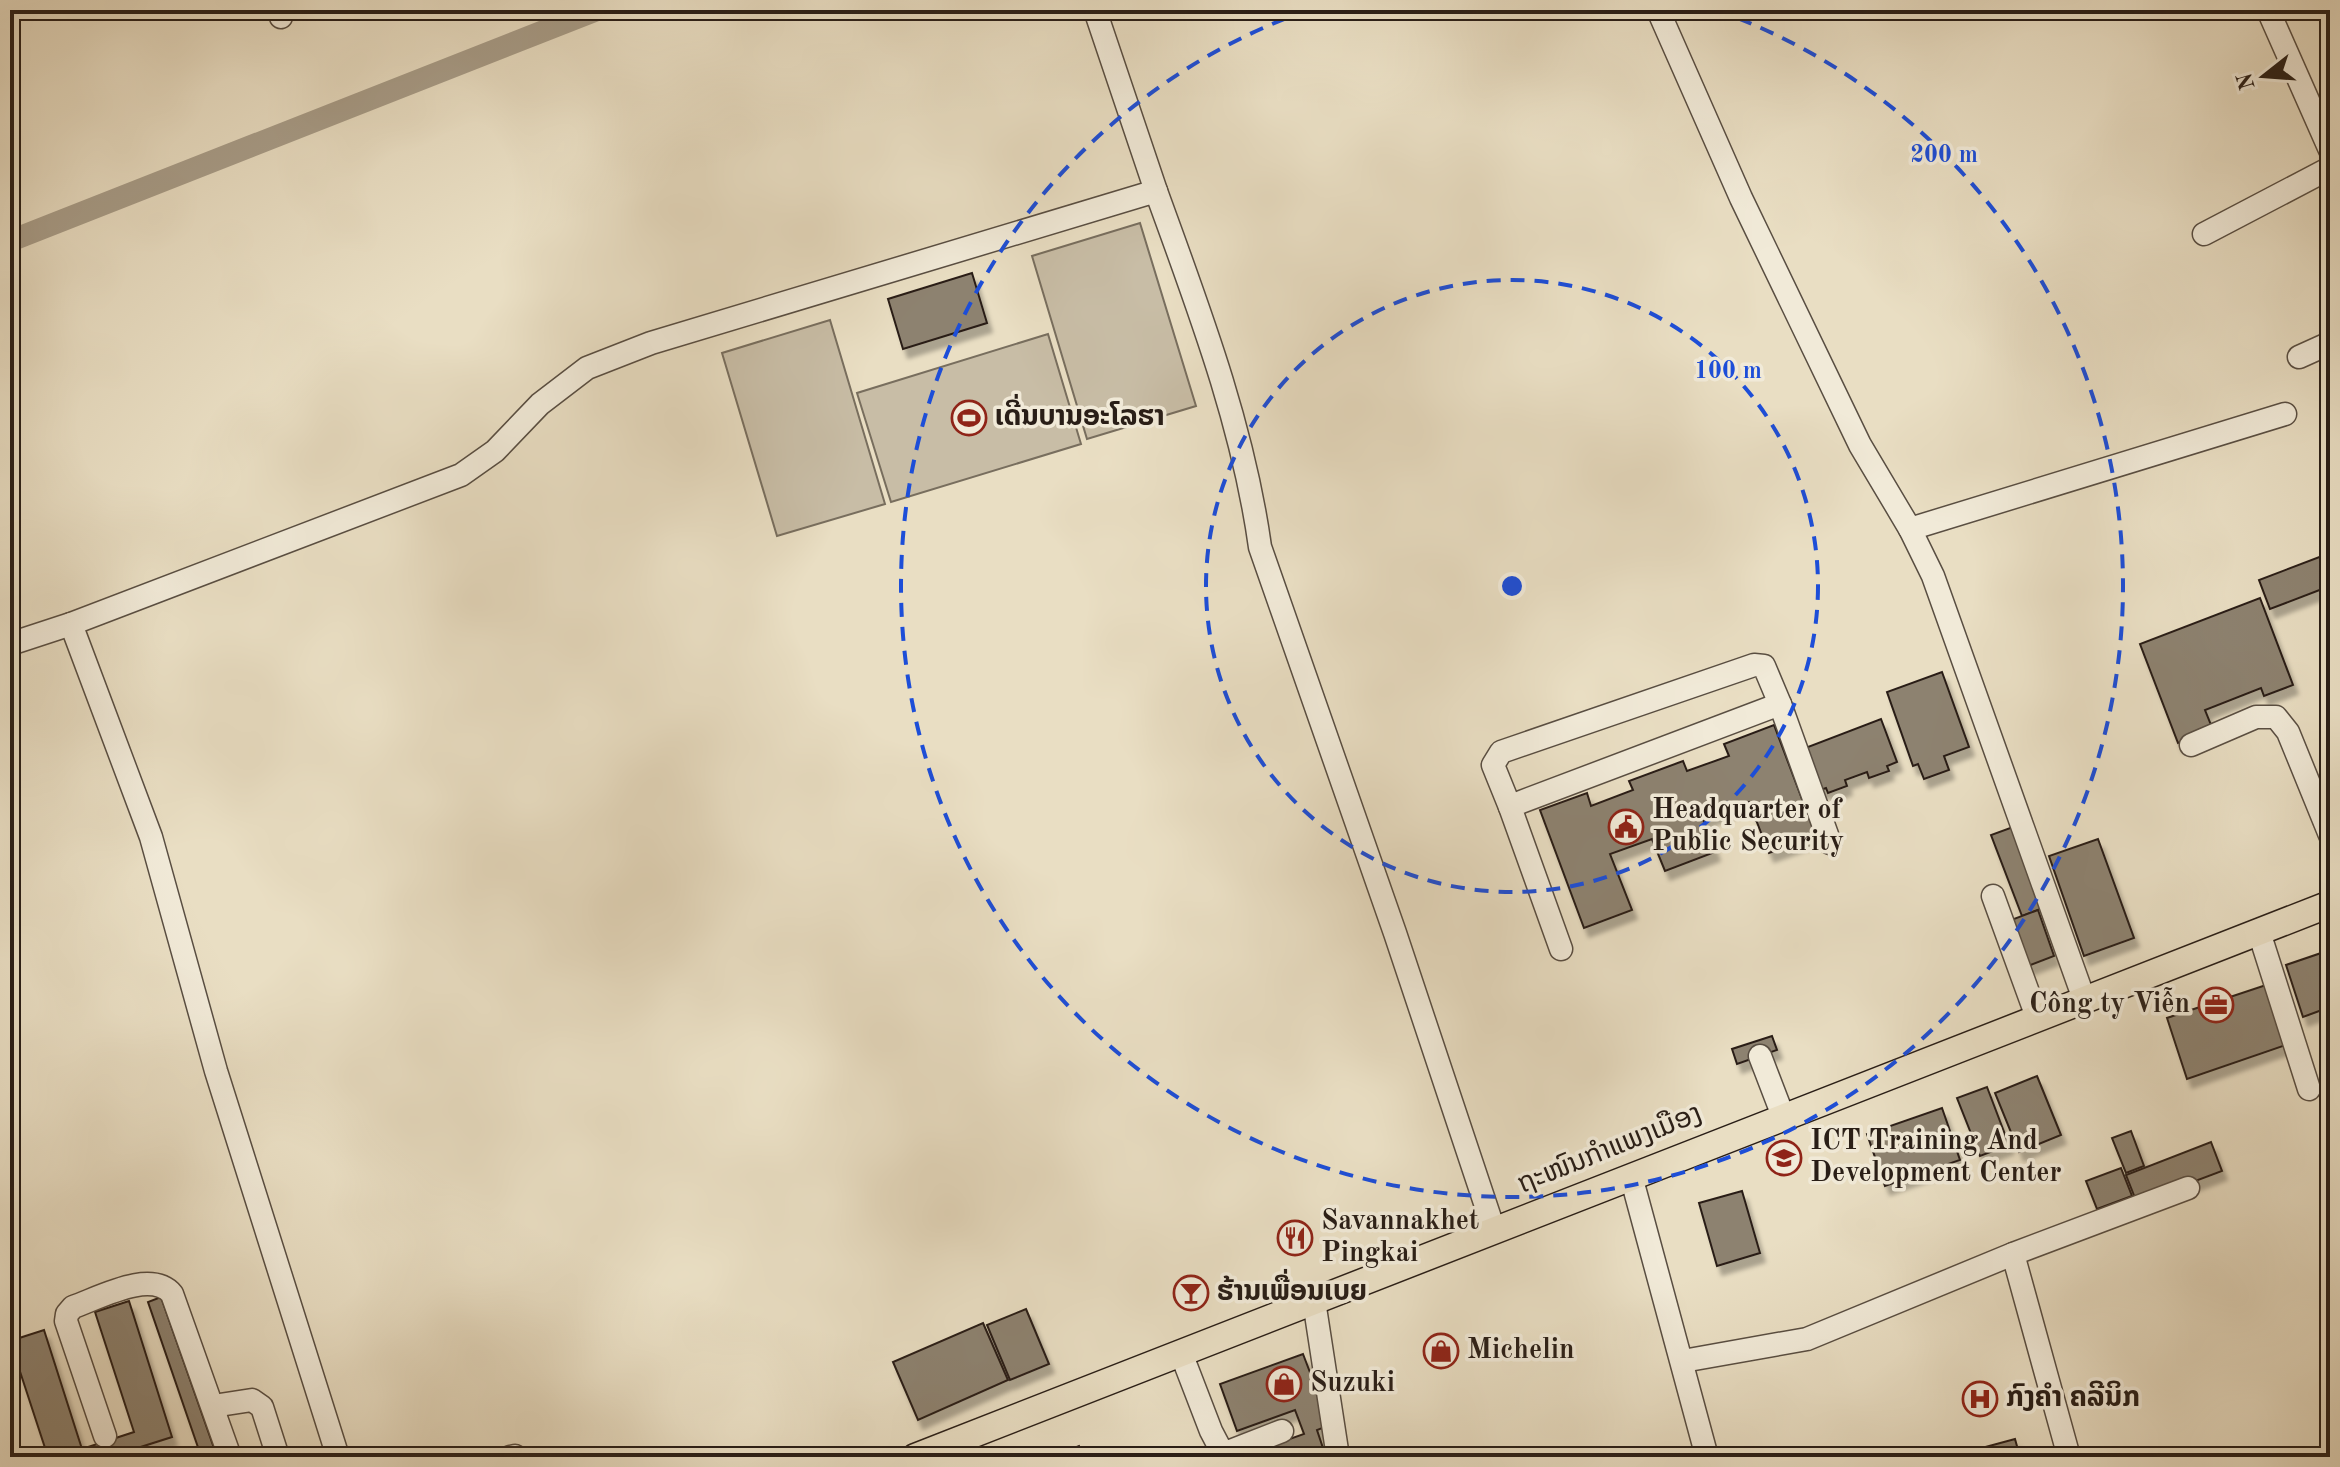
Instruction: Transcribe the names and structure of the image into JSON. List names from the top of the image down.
{
  "streets": {
    "main road": ["ຖະໜົນກຳແພງເມືອງ"]
  },
  "places": {
    "sports": ["ເດີ່ນບານອະໂລຮາ"],
    "public building": ["Headquarter of Public Security"],
    "office": ["Công ty Viễn"],
    "school or university": ["ICT Training And Development Center"],
    "restaurant": ["Savannakhet Pingkai"],
    "bar": ["ຮ້ານເພື່ອນເບຍ"],
    "shop": ["Michelin", "Suzuki"],
    "hospital": ["ກົງຄຳ ຄລີນິກ"]
  },
  "north": "left",
  "rings": ["200 m", "100 m"]
}
